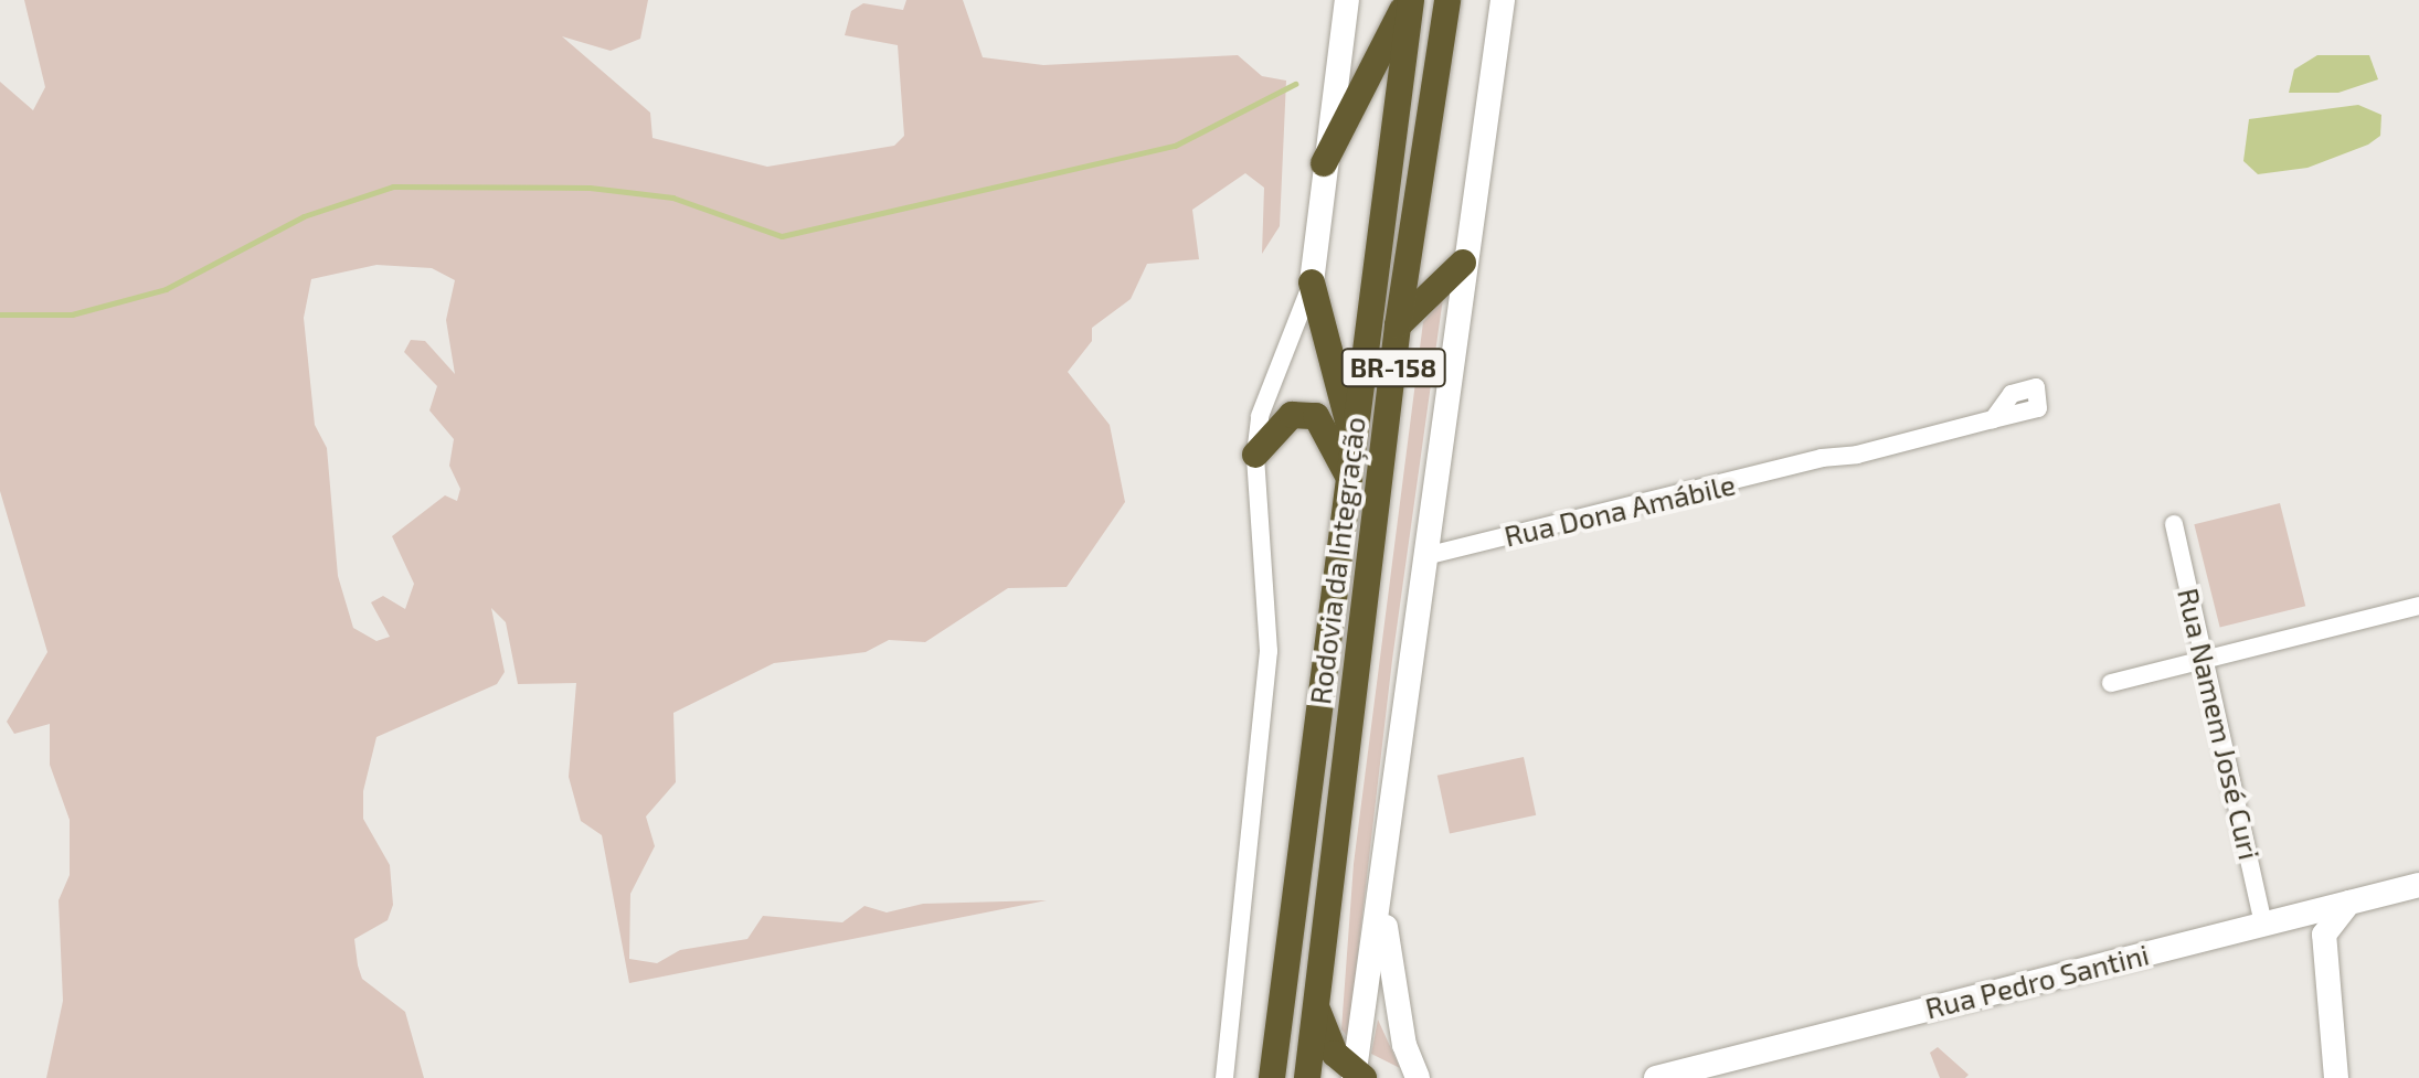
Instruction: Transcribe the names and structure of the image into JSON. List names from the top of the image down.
{
  "streets": {
    "highway": ["BR-158", "Rodovia da Integração"],
    "main road": ["Rua Pedro Santini"],
    "street": ["Rua Dona Amábile", "Rua Namem José Curi"]
  },
  "crossings": [
    ["BR-158", "Rua Dona Amábile"],
    ["BR-158", "Rodovia da Integração"],
    ["Rua Namem José Curi", "Rua Pedro Santini"]
  ]
}
